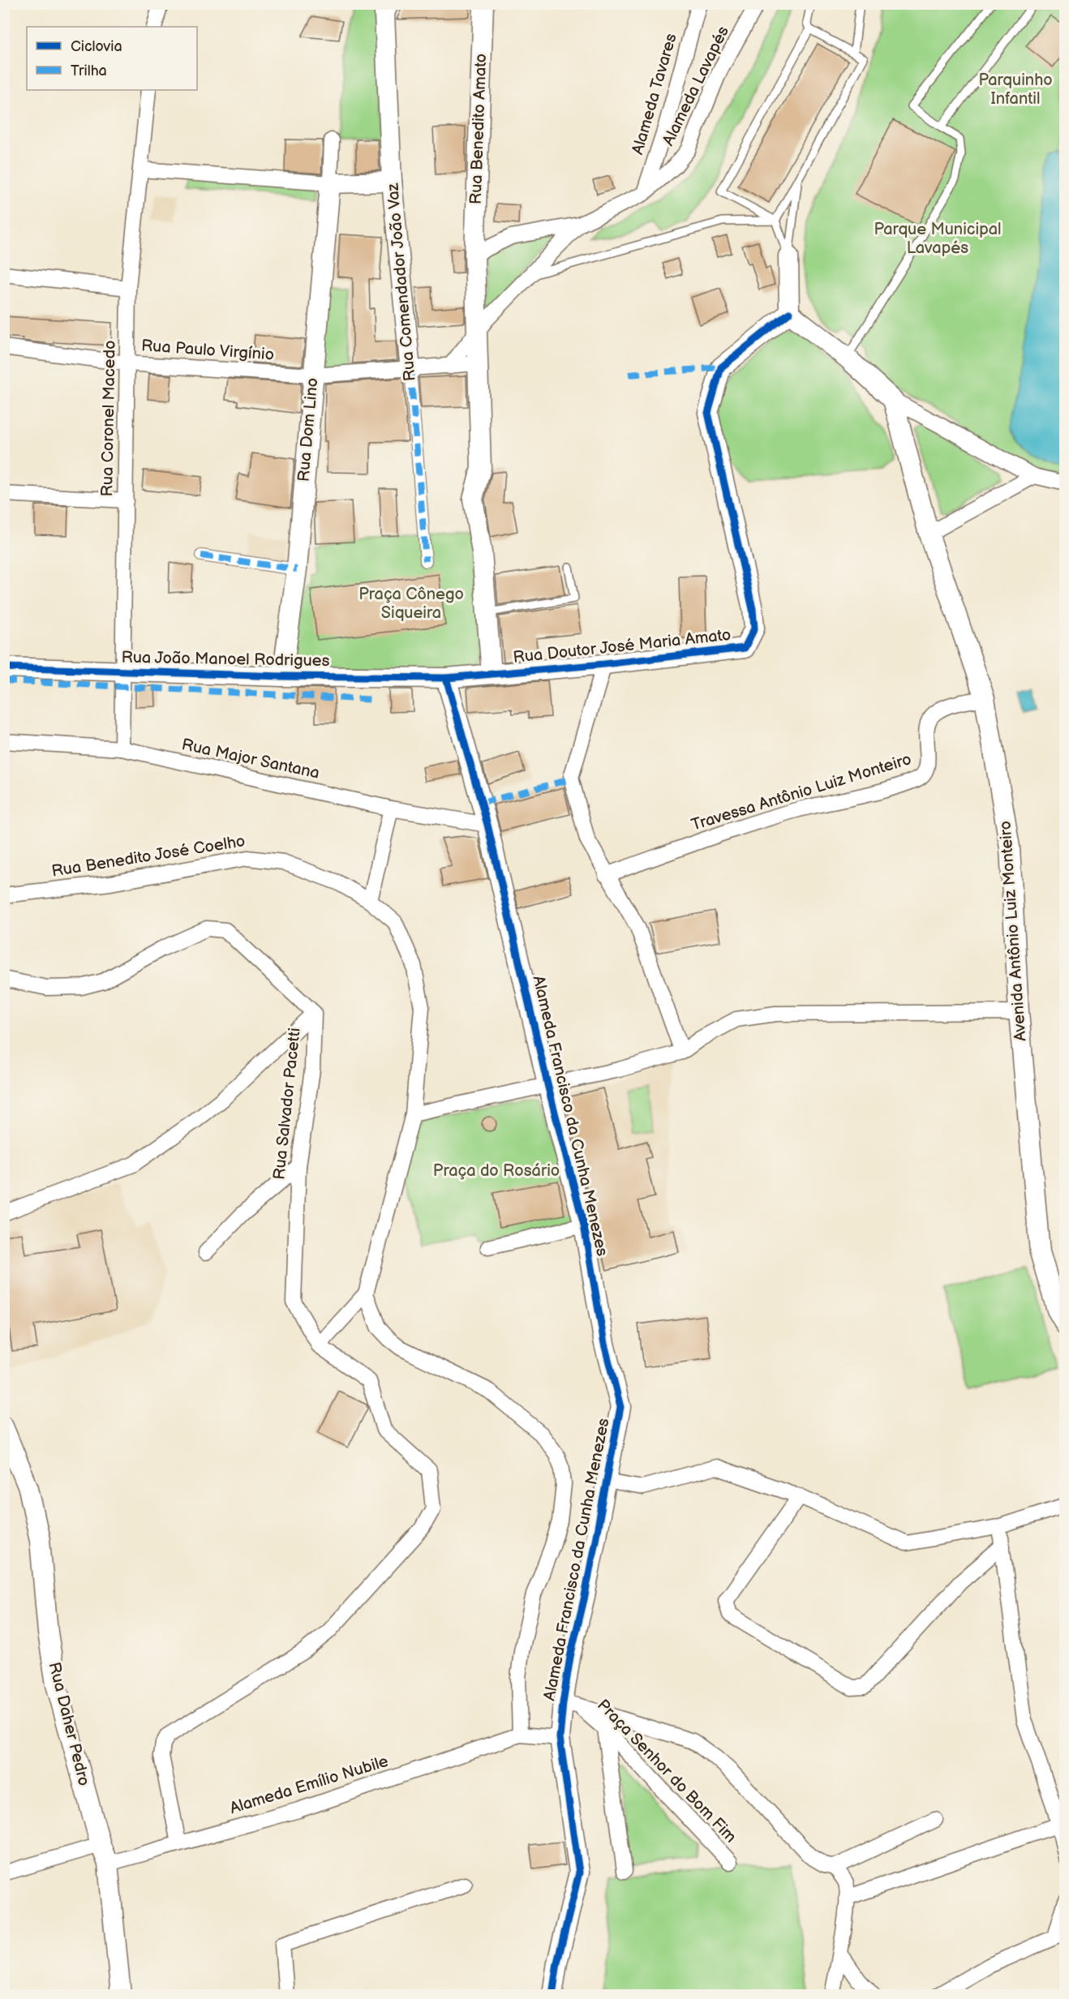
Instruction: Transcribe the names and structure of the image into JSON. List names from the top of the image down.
{
  "streets": {
    "street": [
      "Alameda Lavapés",
      "Alameda Tavares",
      "Rua Benedito Amato",
      "Rua Comendador João Vaz",
      "Rua Paulo Virgínio",
      "Rua Coronel Macedo",
      "Rua Dom Lino",
      "Rua Doutor José Maria Amato",
      "Rua João Manoel Rodrigues",
      "Rua Major Santana",
      "Travessa Antônio Luiz Monteiro",
      "Rua Benedito José Coelho",
      "Avenida Antônio Luiz Monteiro",
      "Rua Salvador Pacetti",
      "Alameda Francisco da Cunha Menezes",
      "Rua Daher Pedro",
      "Praça Senhor do Bom Fim",
      "Alameda Emílio Nubile"
    ]
  },
  "crossings": [
    ["Alameda Lavapés", "Alameda Tavares"],
    ["Alameda Lavapés", "Rua Benedito Amato"],
    ["Rua Benedito Amato", "Rua Doutor José Maria Amato"],
    ["Rua Comendador João Vaz", "Rua Paulo Virgínio"],
    ["Rua Paulo Virgínio", "Rua Coronel Macedo"],
    ["Rua Paulo Virgínio", "Rua Dom Lino"],
    ["Rua Coronel Macedo", "Rua João Manoel Rodrigues"],
    ["Rua Coronel Macedo", "Rua Major Santana"],
    ["Rua Dom Lino", "Rua João Manoel Rodrigues"],
    ["Rua Doutor José Maria Amato", "Rua João Manoel Rodrigues"],
    ["Rua Doutor José Maria Amato", "Alameda Francisco da Cunha Menezes"],
    ["Rua João Manoel Rodrigues", "Alameda Francisco da Cunha Menezes"],
    ["Rua Major Santana", "Alameda Francisco da Cunha Menezes"],
    ["Travessa Antônio Luiz Monteiro", "Avenida Antônio Luiz Monteiro"],
    ["Alameda Francisco da Cunha Menezes", "Praça Senhor do Bom Fim"],
    ["Rua Daher Pedro", "Alameda Emílio Nubile"]
  ],
  "parks": [
    "Parquinho Infantil",
    "Parque Municipal Lavapés",
    "Praça Cônego Siqueira",
    "Praça do Rosário"
  ],
  "legend": ["Ciclovia", "Trilha"]
}
